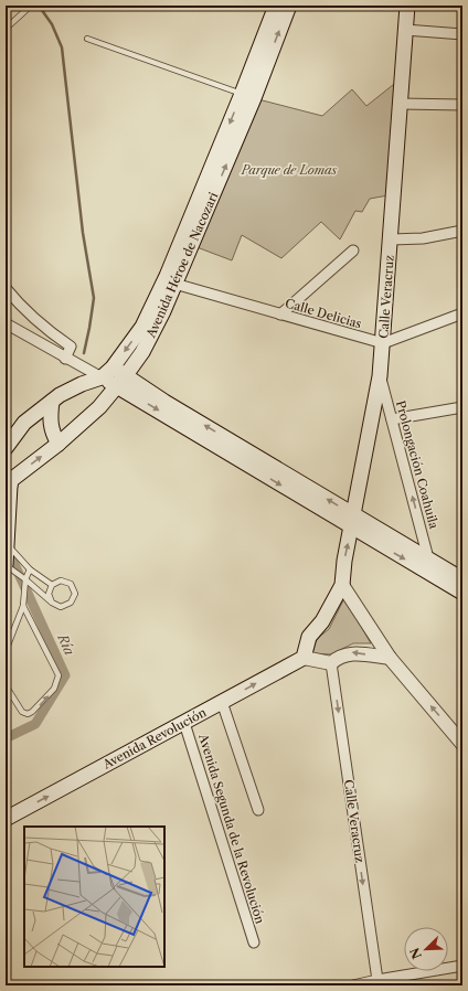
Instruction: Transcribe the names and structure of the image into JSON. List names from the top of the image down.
{
  "streets": {
    "main road": ["Avenida Héroe de Nacozari", "Calle Veracruz", "Avenida Revolución"],
    "street": ["Calle Delicias", "Prolongación Coahuila", "Avenida Segunda de la Revolución"]
  },
  "crossings": [
    ["Avenida Héroe de Nacozari", "Calle Delicias"],
    ["Calle Veracruz", "Calle Delicias"],
    ["Calle Veracruz", "Prolongación Coahuila"],
    ["Avenida Revolución", "Avenida Segunda de la Revolución"]
  ],
  "one_way": ["Prolongación Coahuila", "Avenida Revolución"],
  "water": ["Ría"],
  "parks": ["Parque de Lomas"],
  "north": "bottom left"
}
